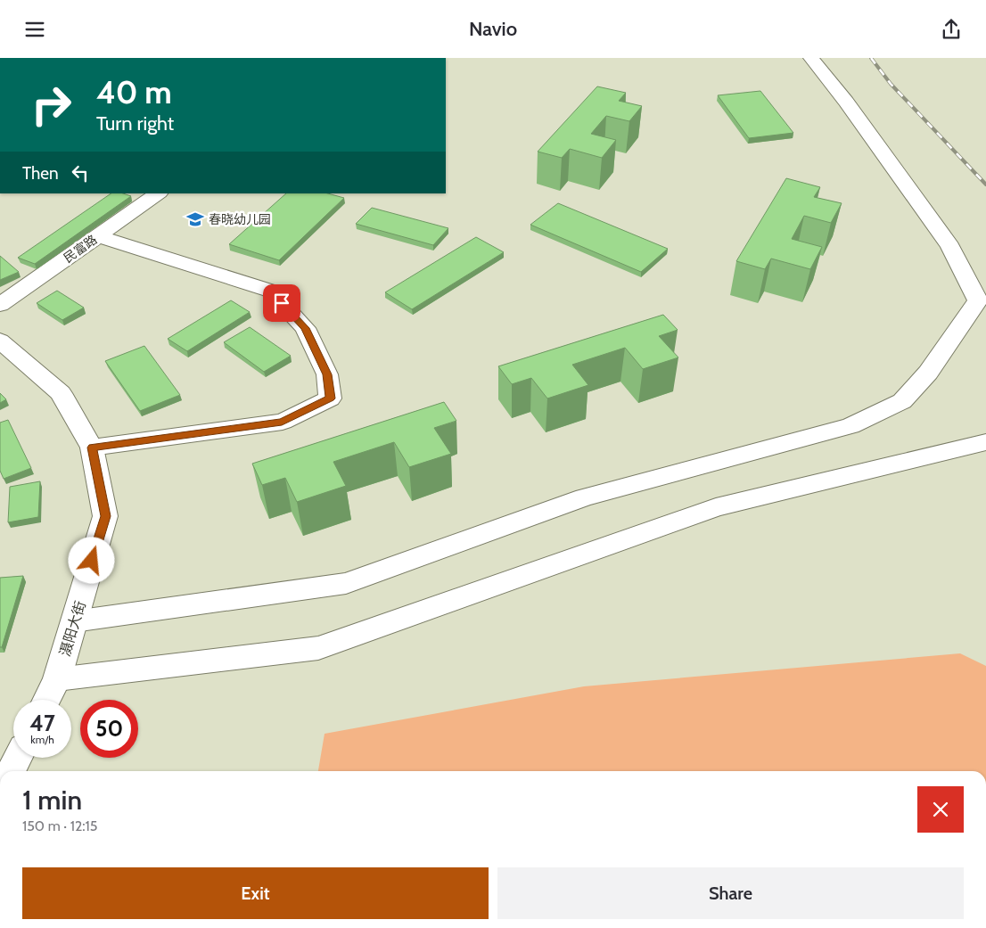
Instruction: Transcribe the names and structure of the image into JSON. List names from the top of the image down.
{
  "streets": {
    "street": ["民富路", "滠阳大街"]
  },
  "places": {
    "school or university": ["春晓幼儿园"]
  },
  "page": {
    "header": "Navio",
    "turn": ["40 m", "Turn right"],
    "then": "Then",
    "speed": "47 km/h",
    "limit": "50",
    "heading": ["1 min", "150 m · 12:15"],
    "buttons": ["Exit", "Share"]
  }
}
